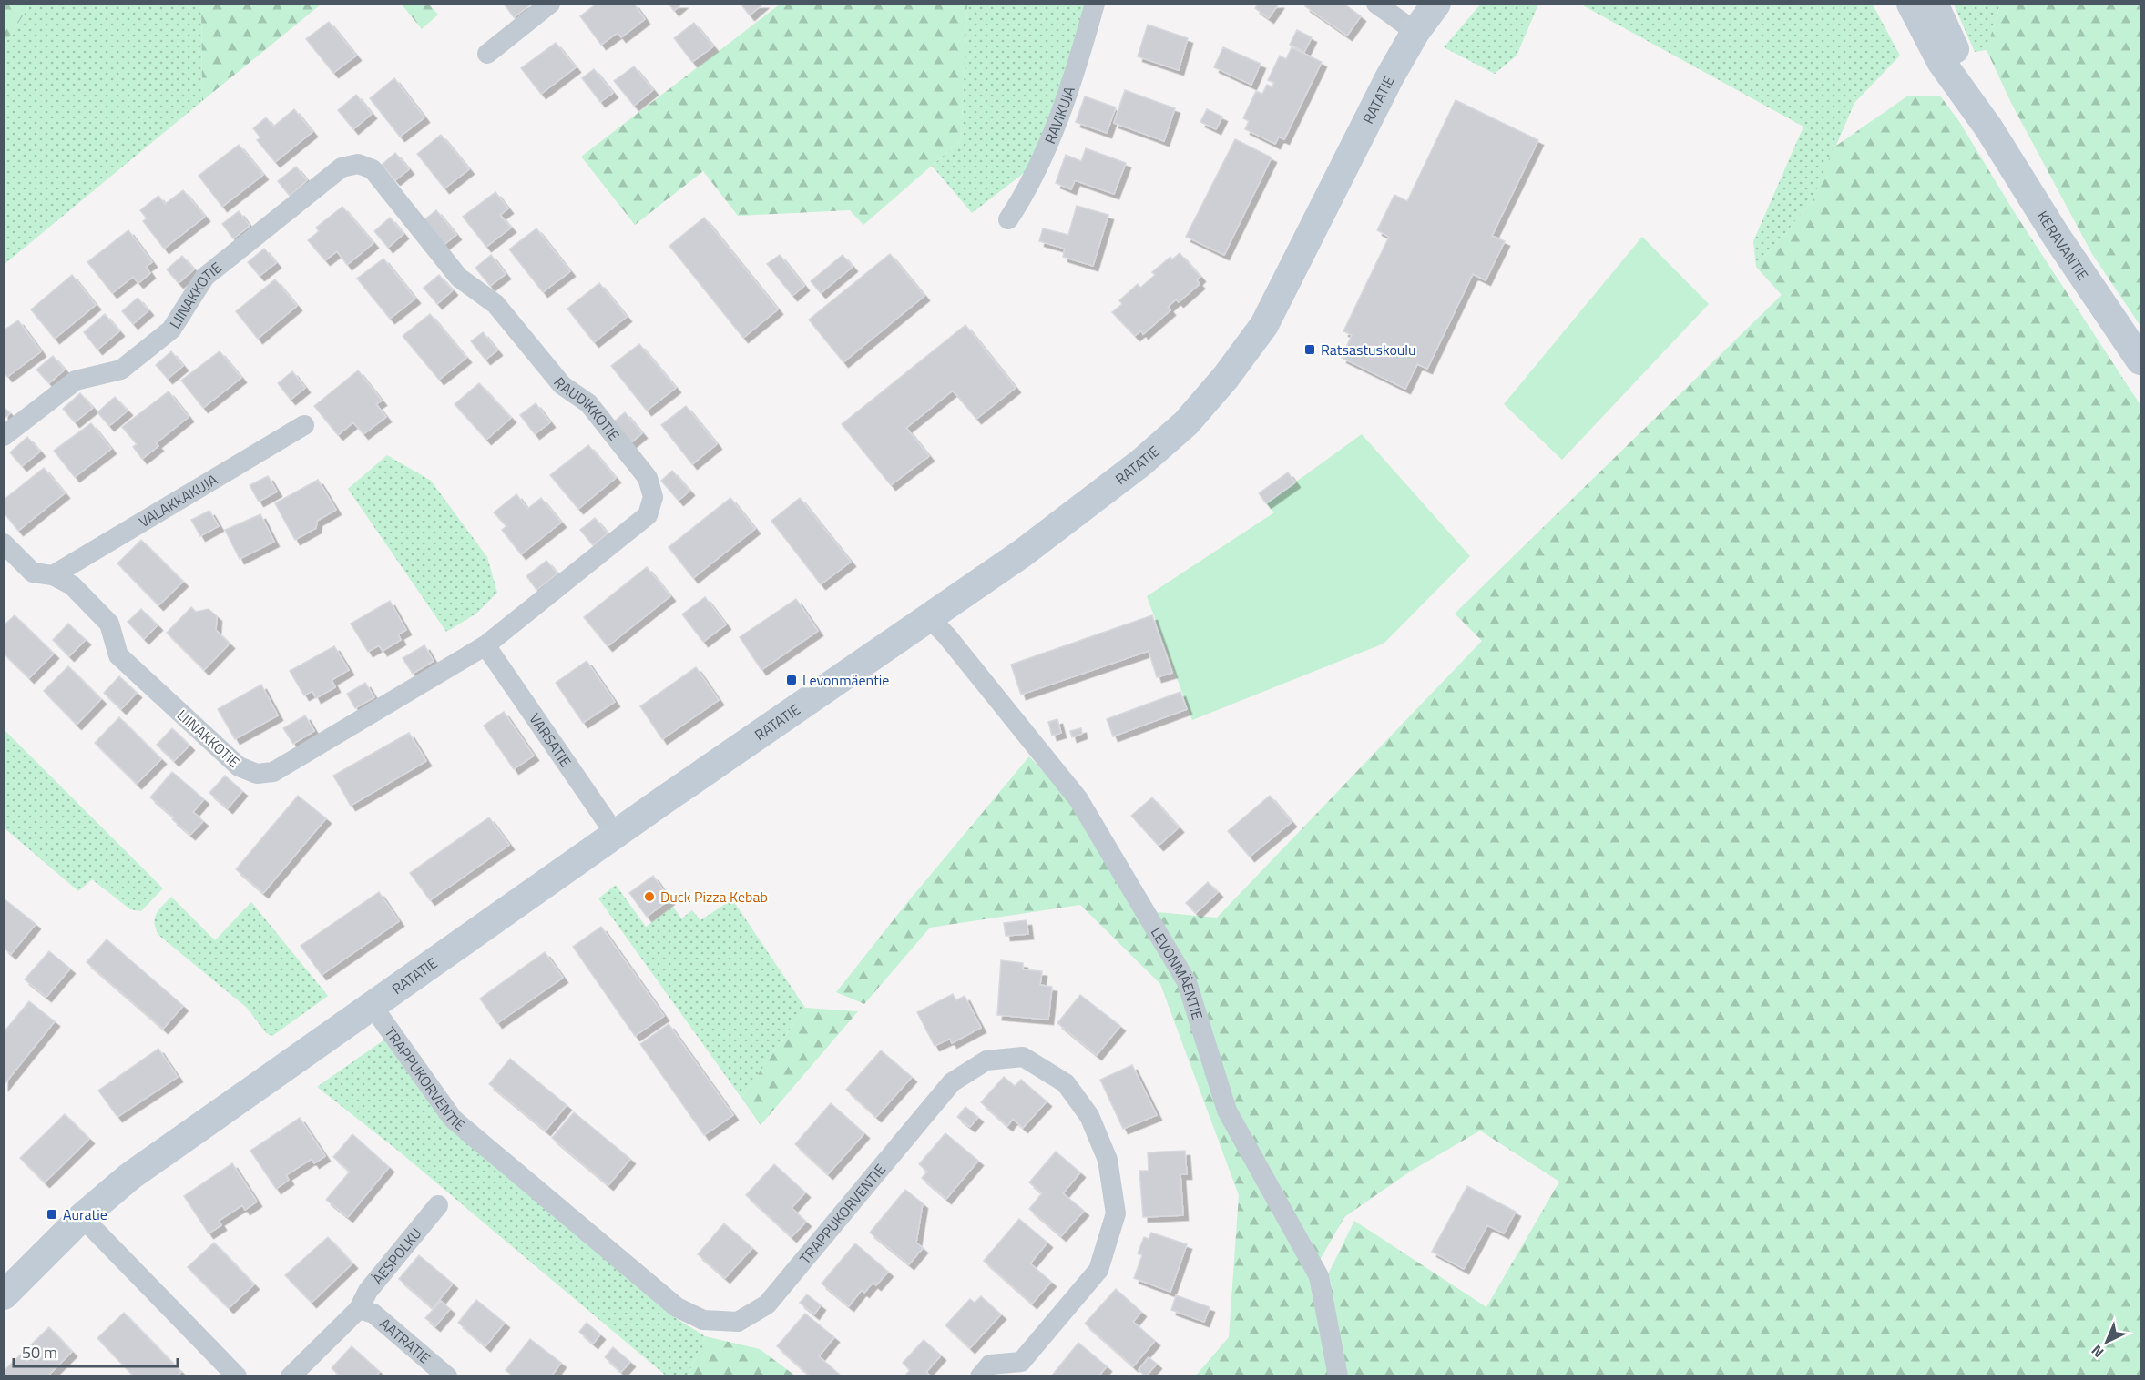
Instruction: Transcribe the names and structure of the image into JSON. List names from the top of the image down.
{
  "streets": {
    "street": [
      "RATATIE",
      "RAVIKUJA",
      "KERAVANTIE",
      "LIINAKKOTIE",
      "RAUDIKKOTIE",
      "VALAKKAKUJA",
      "VARSATIE",
      "LEVONMÄENTIE",
      "TRAPPUKORVENTIE",
      "ÄESPOLKU",
      "AATRATIE"
    ]
  },
  "crossings": [
    ["RATATIE", "VARSATIE"],
    ["RATATIE", "LEVONMÄENTIE"],
    ["RATATIE", "TRAPPUKORVENTIE"],
    ["LIINAKKOTIE", "RAUDIKKOTIE"],
    ["LIINAKKOTIE", "VALAKKAKUJA"],
    ["LIINAKKOTIE", "VARSATIE"],
    ["RAUDIKKOTIE", "VARSATIE"],
    ["ÄESPOLKU", "AATRATIE"]
  ],
  "places": {
    "transit": ["Ratsastuskoulu", "Levonmäentie", "Auratie"],
    "other": ["Duck Pizza Kebab"]
  },
  "scale_bar": "50 m",
  "north": "bottom left"
}
